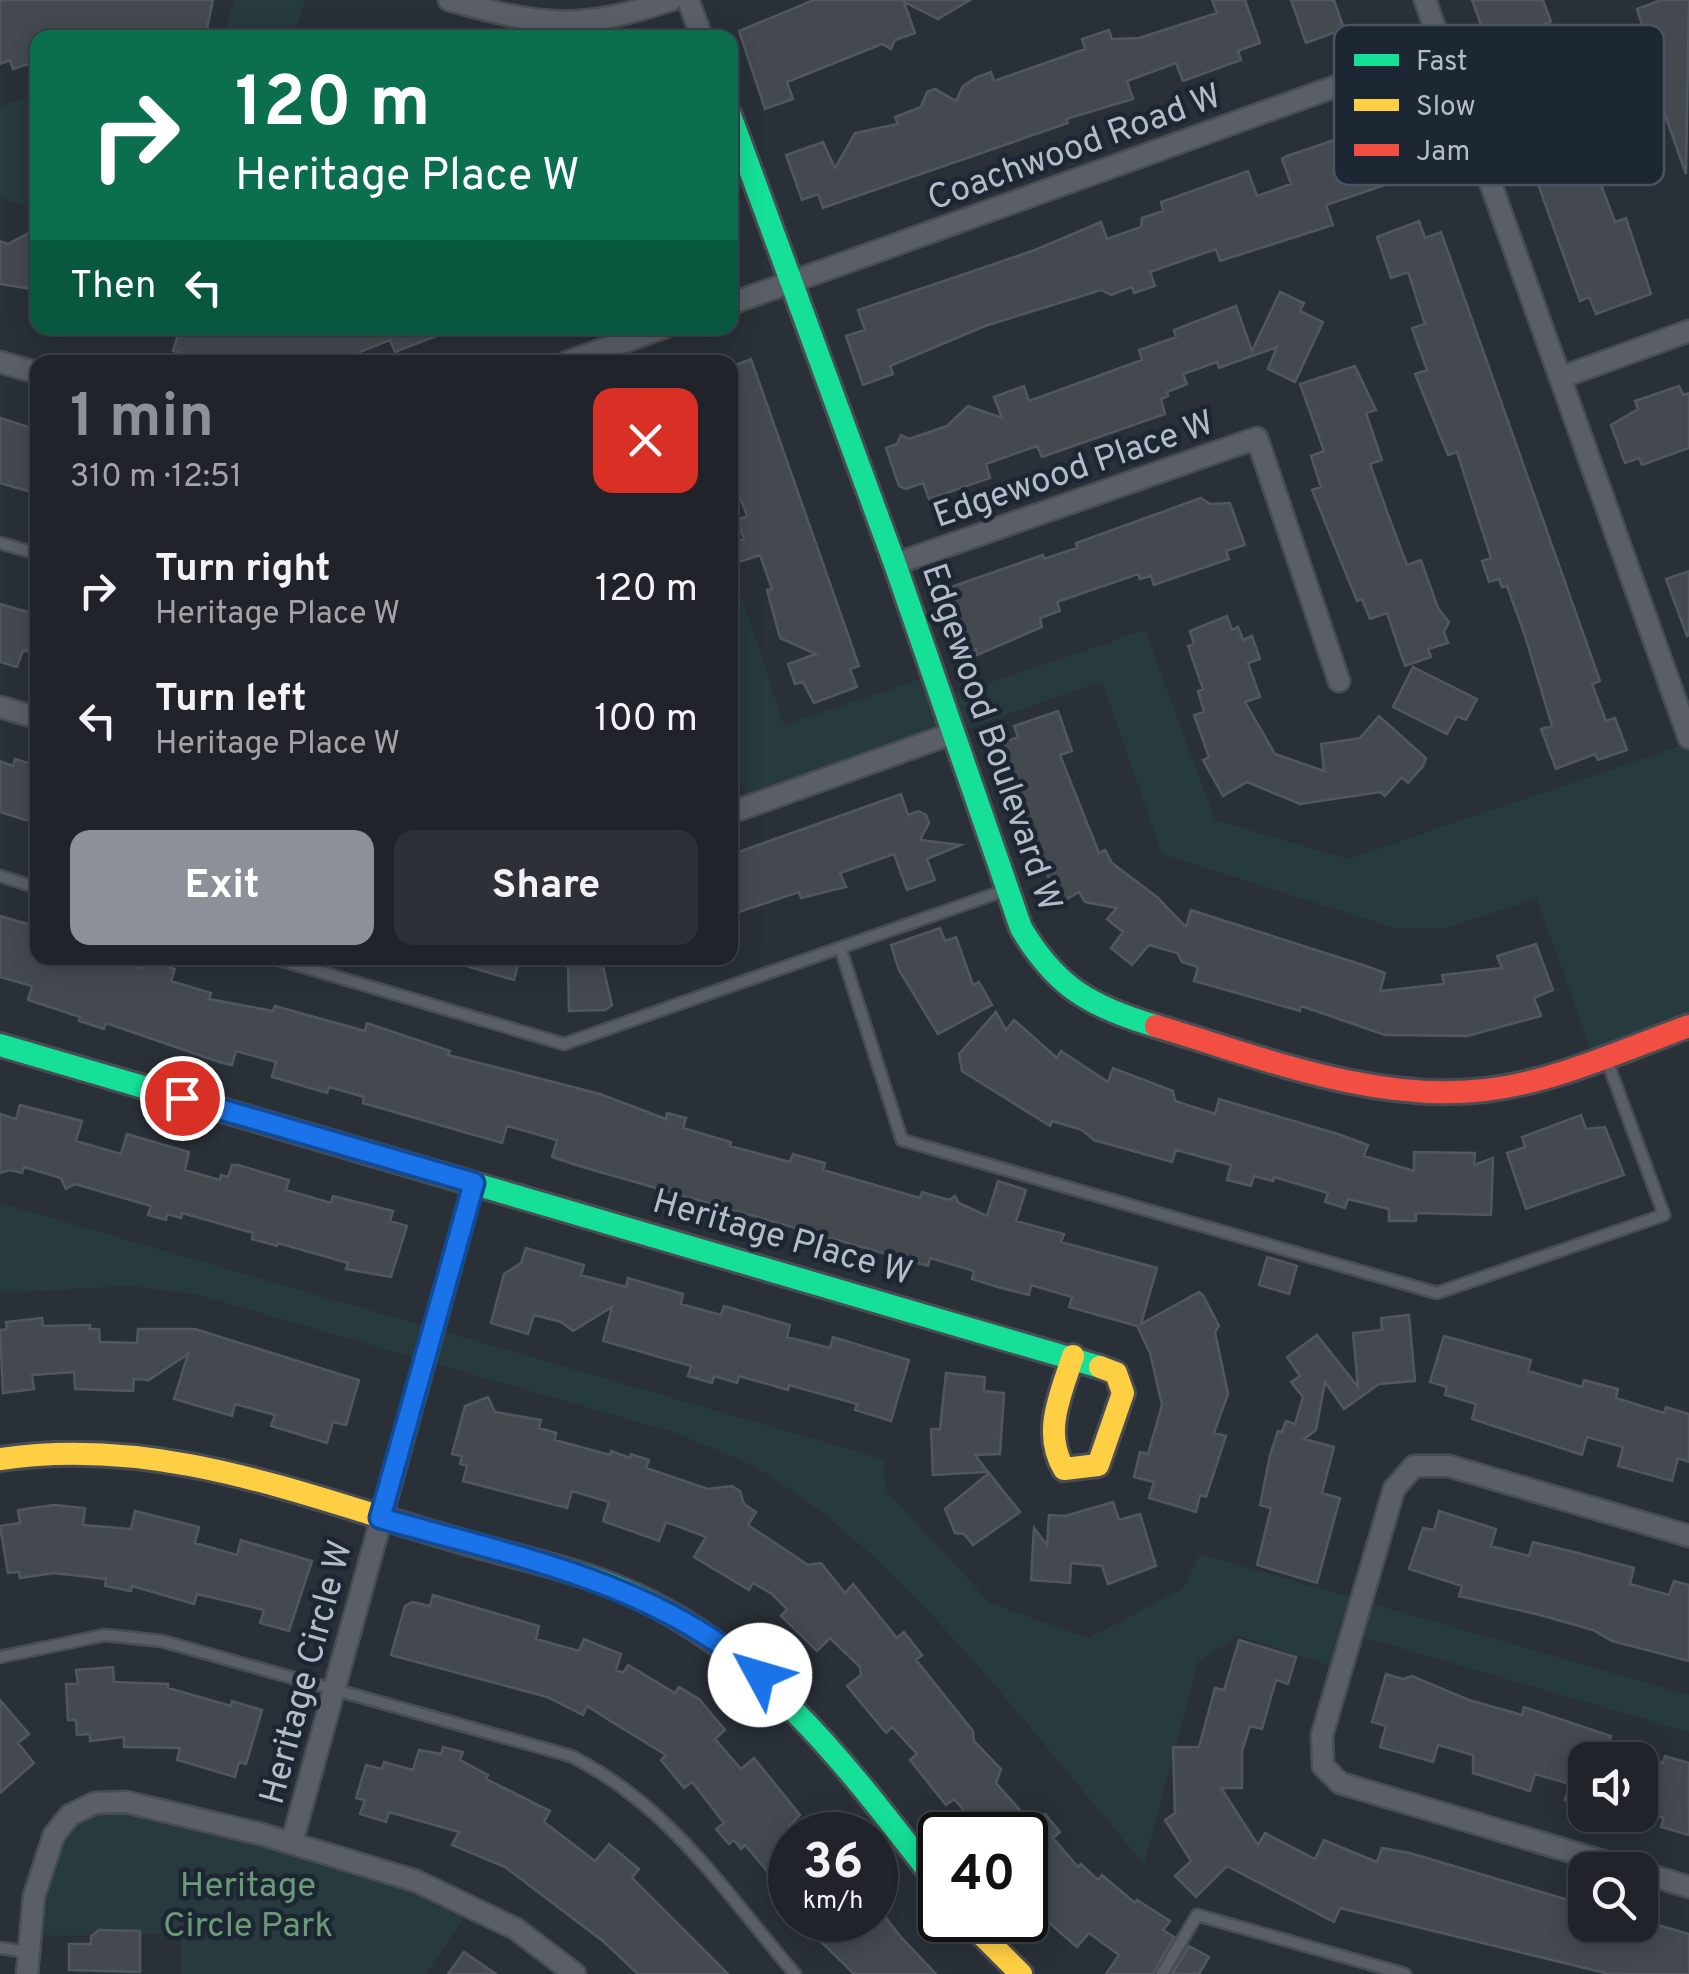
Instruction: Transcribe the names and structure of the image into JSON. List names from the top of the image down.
{
  "streets": {
    "street": [
      "Coachwood Road W",
      "Edgewood Place W",
      "Edgewood Boulevard W",
      "Heritage Place W",
      "Heritage Circle W"
    ]
  },
  "crossings": [
    ["Coachwood Road W", "Edgewood Boulevard W"],
    ["Edgewood Place W", "Edgewood Boulevard W"]
  ],
  "parks": ["Heritage Circle Park"],
  "legend": ["Fast", "Slow", "Jam"],
  "page": {
    "turn": ["120 m", "Heritage Place W"],
    "then": "Then",
    "heading": ["1 min", "310 m · 12:51"],
    "list": [
      {
        "name": "Turn right",
        "note": "Heritage Place W",
        "value": "120 m"
      },
      {
        "name": "Turn left",
        "note": "Heritage Place W",
        "value": "100 m"
      }
    ],
    "buttons": ["Exit", "Share"],
    "speed": "36 km/h",
    "limit": "40"
  }
}
